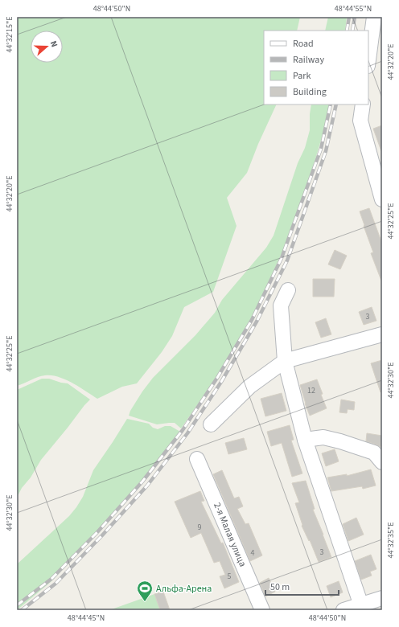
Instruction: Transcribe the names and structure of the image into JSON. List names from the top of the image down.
{
  "streets": {
    "street": ["2-я Малая улица"]
  },
  "places": {
    "sports": ["Альфа-Арена"]
  },
  "house_numbers": [
    "3",
    "12",
    "9",
    "3",
    "4",
    "5"
  ],
  "legend": [
    "Road",
    "Railway",
    "Park",
    "Building"
  ],
  "scale_bar": "50 m",
  "north": "right",
  "coordinates": [
    "48°44'50\"N",
    "48°44'55\"N",
    "44°32'15\"E",
    "44°32'20\"E",
    "44°32'25\"E",
    "44°32'30\"E",
    "44°32'35\"E",
    "48°44'45\"N"
  ]
}
